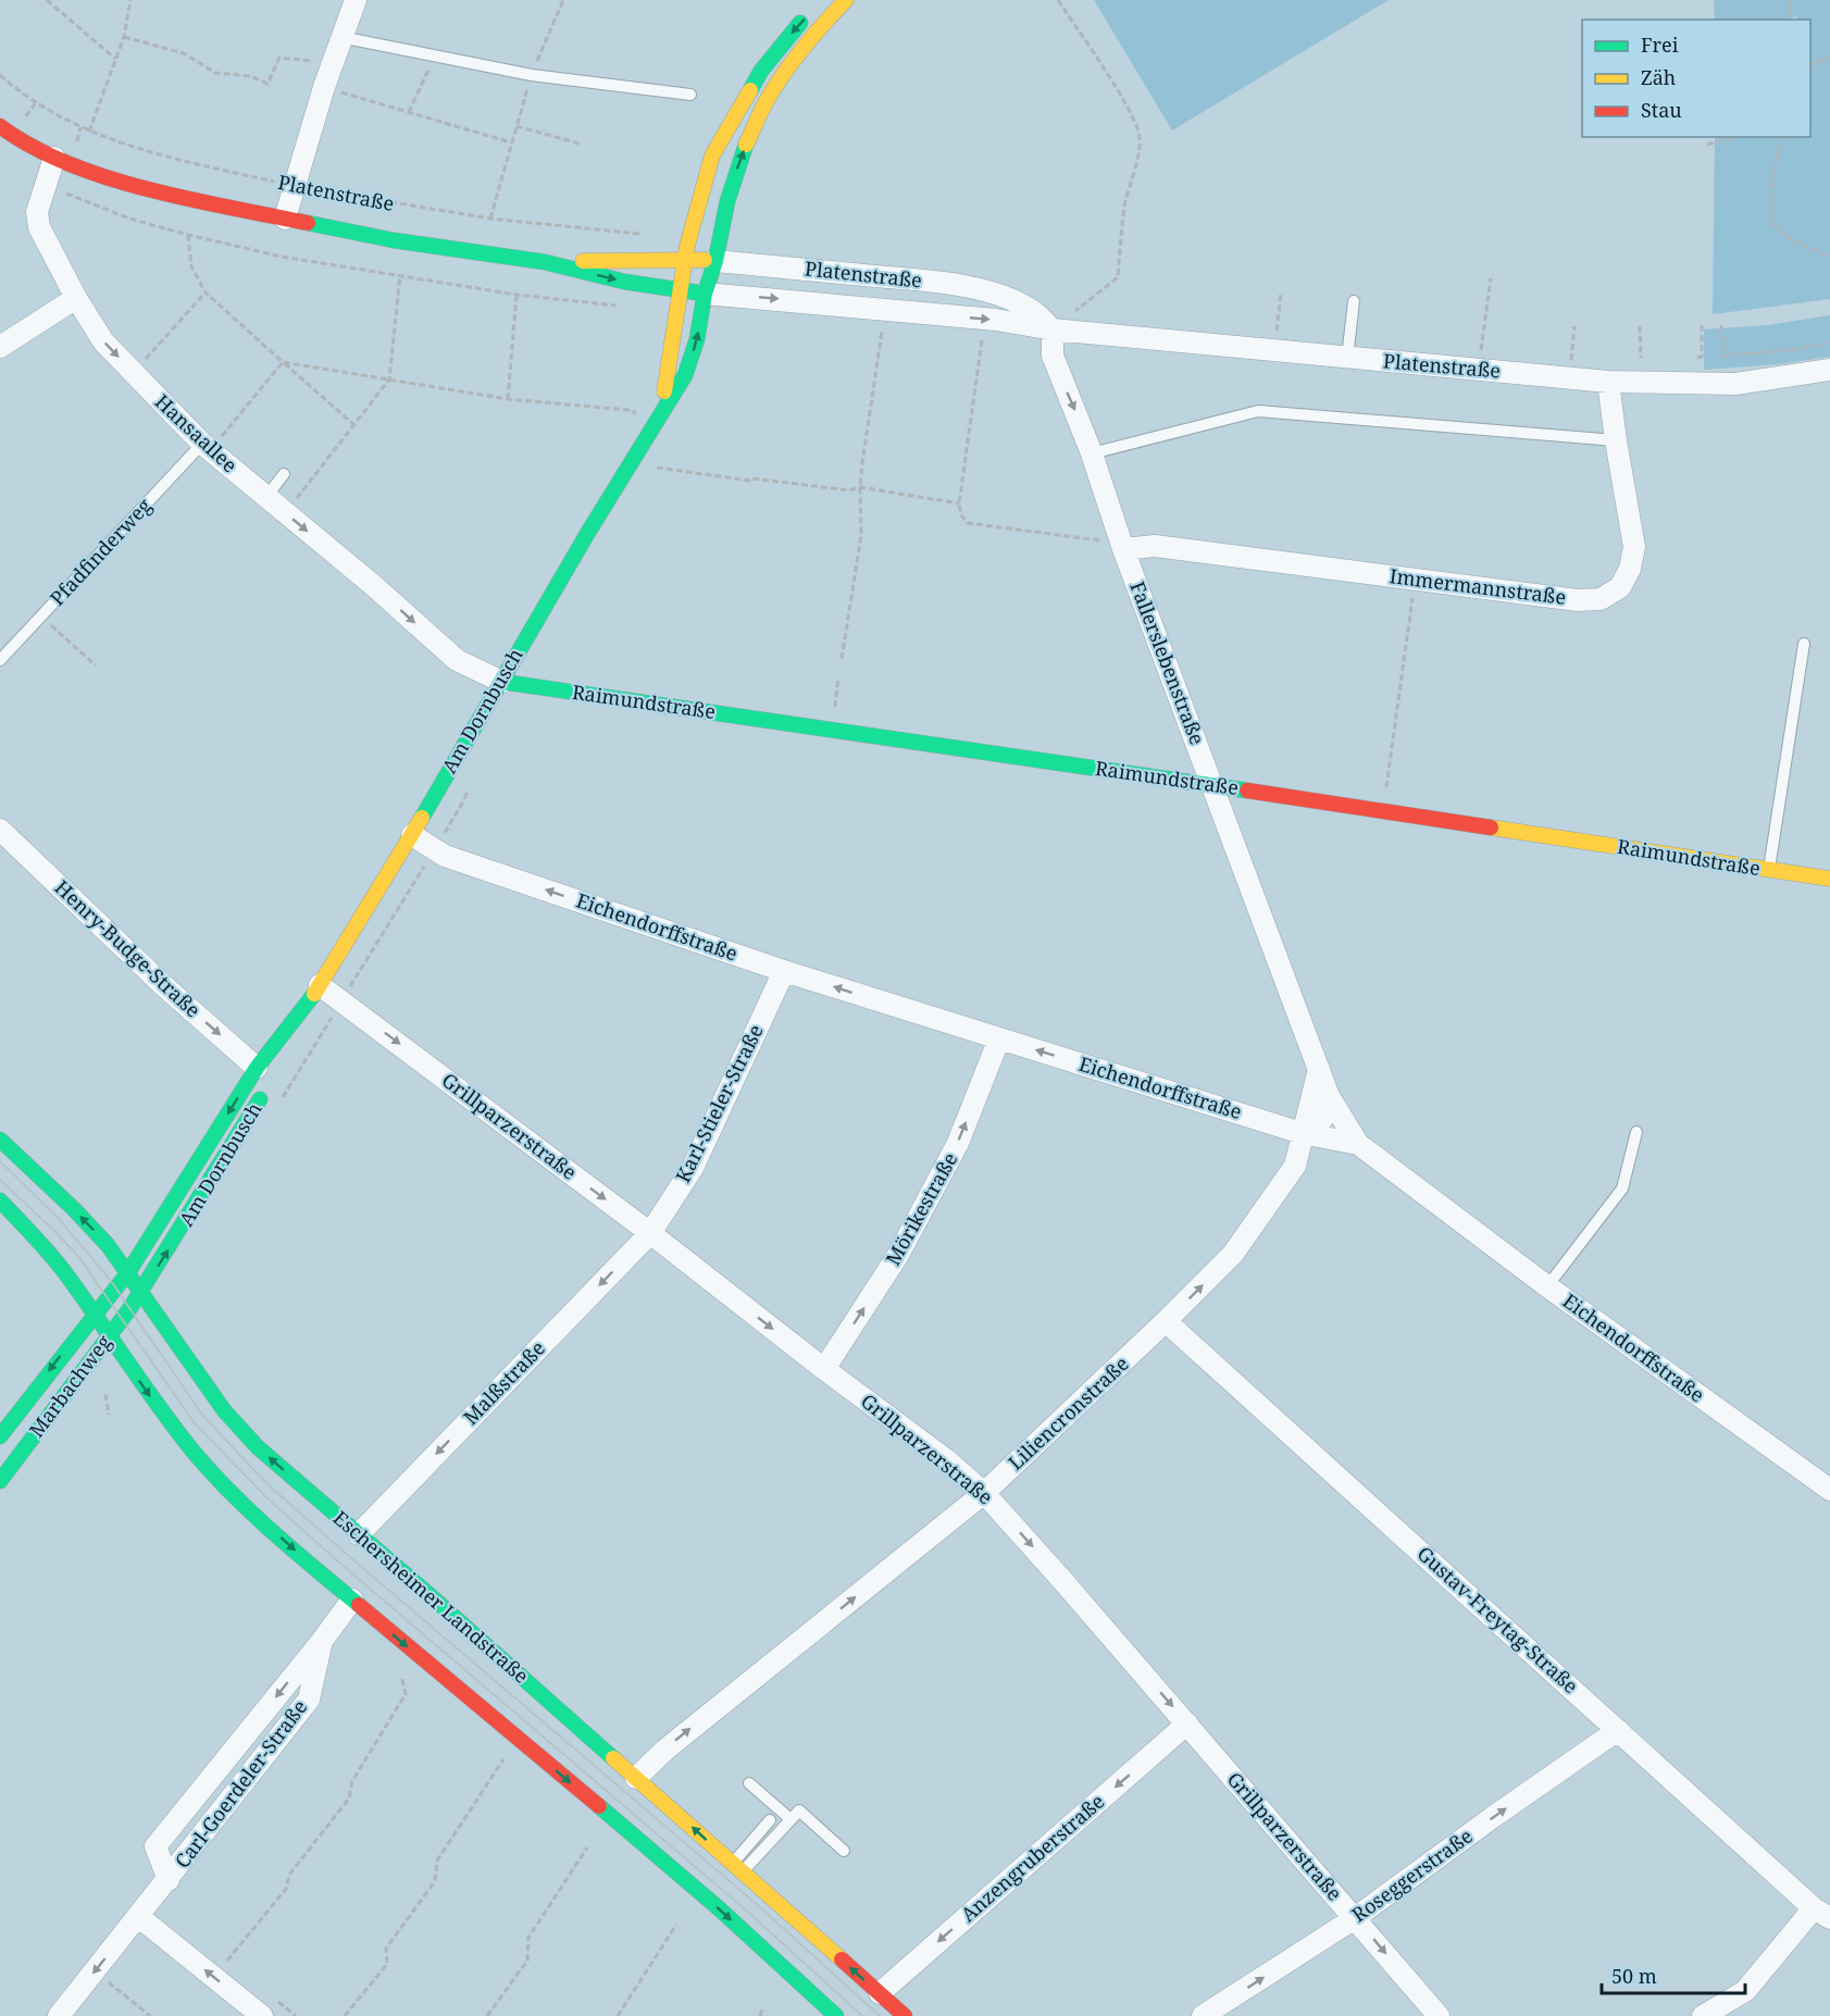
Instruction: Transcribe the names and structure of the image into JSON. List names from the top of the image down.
{
  "streets": {
    "main road": [
      "Platenstraße",
      "Raimundstraße",
      "Am Dornbusch",
      "Marbachweg",
      "Eschersheimer Landstraße"
    ],
    "street": [
      "Hansaallee",
      "Immermannstraße",
      "Fallerslebenstraße",
      "Eichendorffstraße",
      "Henry-Budge-Straße",
      "Karl-Stieler-Straße",
      "Grillparzerstraße",
      "Mörikestraße",
      "Malßstraße",
      "Liliencronstraße",
      "Gustav-Freytag-Straße",
      "Carl-Goerdeler-Straße",
      "Anzengruberstraße",
      "Roseggerstraße"
    ],
    "lane": ["Pfadfinderweg"]
  },
  "crossings": [
    ["Platenstraße", "Hansaallee"],
    ["Platenstraße", "Immermannstraße"],
    ["Platenstraße", "Fallerslebenstraße"],
    ["Platenstraße", "Am Dornbusch"],
    ["Hansaallee", "Pfadfinderweg"],
    ["Hansaallee", "Raimundstraße"],
    ["Hansaallee", "Am Dornbusch"],
    ["Immermannstraße", "Fallerslebenstraße"],
    ["Fallerslebenstraße", "Raimundstraße"],
    ["Fallerslebenstraße", "Eichendorffstraße"],
    ["Raimundstraße", "Am Dornbusch"],
    ["Am Dornbusch", "Eichendorffstraße"],
    ["Am Dornbusch", "Henry-Budge-Straße"],
    ["Am Dornbusch", "Grillparzerstraße"],
    ["Am Dornbusch", "Marbachweg"],
    ["Am Dornbusch", "Eschersheimer Landstraße"],
    ["Eichendorffstraße", "Karl-Stieler-Straße"],
    ["Eichendorffstraße", "Mörikestraße"],
    ["Eichendorffstraße", "Liliencronstraße"],
    ["Karl-Stieler-Straße", "Grillparzerstraße"],
    ["Karl-Stieler-Straße", "Malßstraße"],
    ["Grillparzerstraße", "Mörikestraße"],
    ["Grillparzerstraße", "Malßstraße"],
    ["Grillparzerstraße", "Liliencronstraße"],
    ["Grillparzerstraße", "Anzengruberstraße"],
    ["Grillparzerstraße", "Roseggerstraße"],
    ["Malßstraße", "Eschersheimer Landstraße"],
    ["Marbachweg", "Eschersheimer Landstraße"],
    ["Liliencronstraße", "Eschersheimer Landstraße"],
    ["Liliencronstraße", "Gustav-Freytag-Straße"],
    ["Eschersheimer Landstraße", "Anzengruberstraße"],
    ["Gustav-Freytag-Straße", "Roseggerstraße"]
  ],
  "one_way": [
    "Hansaallee",
    "Eichendorffstraße",
    "Henry-Budge-Straße",
    "Grillparzerstraße",
    "Mörikestraße",
    "Malßstraße",
    "Liliencronstraße",
    "Anzengruberstraße",
    "Roseggerstraße"
  ],
  "legend": ["Frei", "Zäh", "Stau"],
  "scale_bar": "50 m"
}
